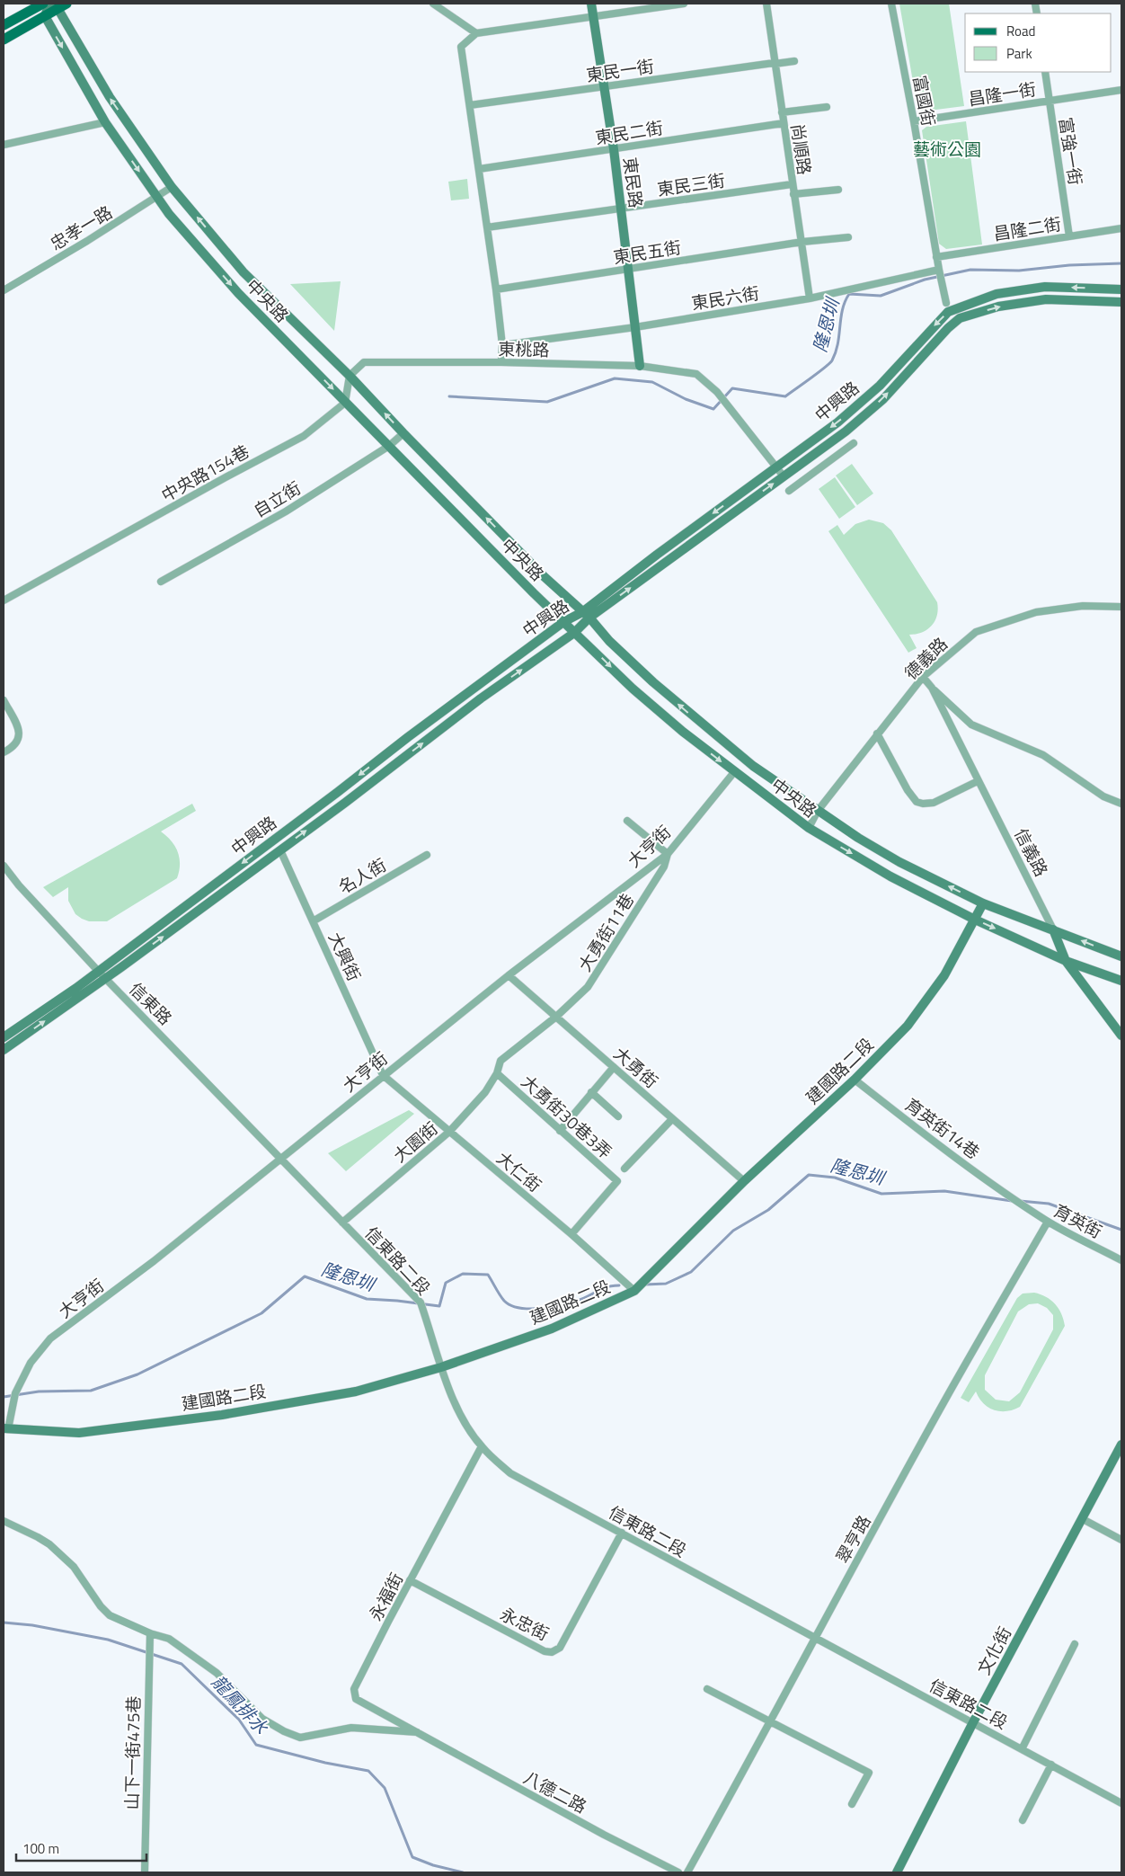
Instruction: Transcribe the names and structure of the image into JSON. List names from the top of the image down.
{
  "streets": {
    "street": [
      "東民一街",
      "昌隆一街",
      "富國街",
      "東民二街",
      "尚順路",
      "富強一街",
      "東民路",
      "東民三街",
      "忠孝一路",
      "昌隆二街",
      "東民五街",
      "東民六街",
      "中央路",
      "東桃路",
      "中興路",
      "中央路154巷",
      "自立街",
      "德義路",
      "大亨街",
      "信義路",
      "名人街",
      "大勇街11巷",
      "大興街",
      "信東路",
      "大勇街",
      "建國路二段",
      "大勇街30巷3弄",
      "育英街14巷",
      "大園街",
      "大仁街",
      "育英街",
      "信東路二段",
      "翠亨路",
      "永福街",
      "永忠街",
      "文化街",
      "山下一街475巷",
      "八德二路"
    ]
  },
  "crossings": [
    ["東民一街", "尚順路"],
    ["東民一街", "東民路"],
    ["昌隆一街", "富國街"],
    ["昌隆一街", "富強一街"],
    ["富國街", "昌隆二街"],
    ["東民二街", "尚順路"],
    ["東民二街", "東民路"],
    ["尚順路", "東民三街"],
    ["尚順路", "東民五街"],
    ["尚順路", "東民六街"],
    ["富強一街", "昌隆二街"],
    ["東民路", "東民三街"],
    ["東民路", "東民五街"],
    ["東民路", "東民六街"],
    ["東民路", "東桃路"],
    ["忠孝一路", "中央路"],
    ["中央路", "東桃路"],
    ["中央路", "中興路"],
    ["中央路", "中央路154巷"],
    ["中央路", "自立街"],
    ["中央路", "德義路"],
    ["中央路", "大亨街"],
    ["中央路", "信義路"],
    ["中央路", "建國路二段"],
    ["東桃路", "中興路"],
    ["中興路", "大興街"],
    ["中興路", "信東路"],
    ["德義路", "信義路"],
    ["大亨街", "大勇街11巷"],
    ["大亨街", "大興街"],
    ["大亨街", "信東路"],
    ["大亨街", "大勇街"],
    ["大亨街", "建國路二段"],
    ["大亨街", "大仁街"],
    ["大亨街", "信東路二段"],
    ["名人街", "大興街"],
    ["大勇街11巷", "大勇街"],
    ["大勇街11巷", "大勇街30巷3弄"],
    ["大勇街11巷", "大園街"],
    ["大興街", "大仁街"],
    ["信東路", "信東路二段"],
    ["大勇街", "建國路二段"],
    ["建國路二段", "育英街14巷"],
    ["建國路二段", "大仁街"],
    ["建國路二段", "信東路二段"],
    ["大勇街30巷3弄", "大園街"],
    ["大勇街30巷3弄", "大仁街"],
    ["育英街14巷", "育英街"],
    ["大園街", "大仁街"],
    ["大園街", "信東路二段"],
    ["育英街", "翠亨路"],
    ["信東路二段", "翠亨路"],
    ["信東路二段", "永福街"],
    ["信東路二段", "永忠街"],
    ["信東路二段", "文化街"],
    ["永福街", "永忠街"],
    ["永福街", "八德二路"]
  ],
  "water": ["隆恩圳", "龍鳳排水"],
  "parks": ["藝術公園"],
  "legend": ["Road", "Park"],
  "scale_bar": "100 m"
}
